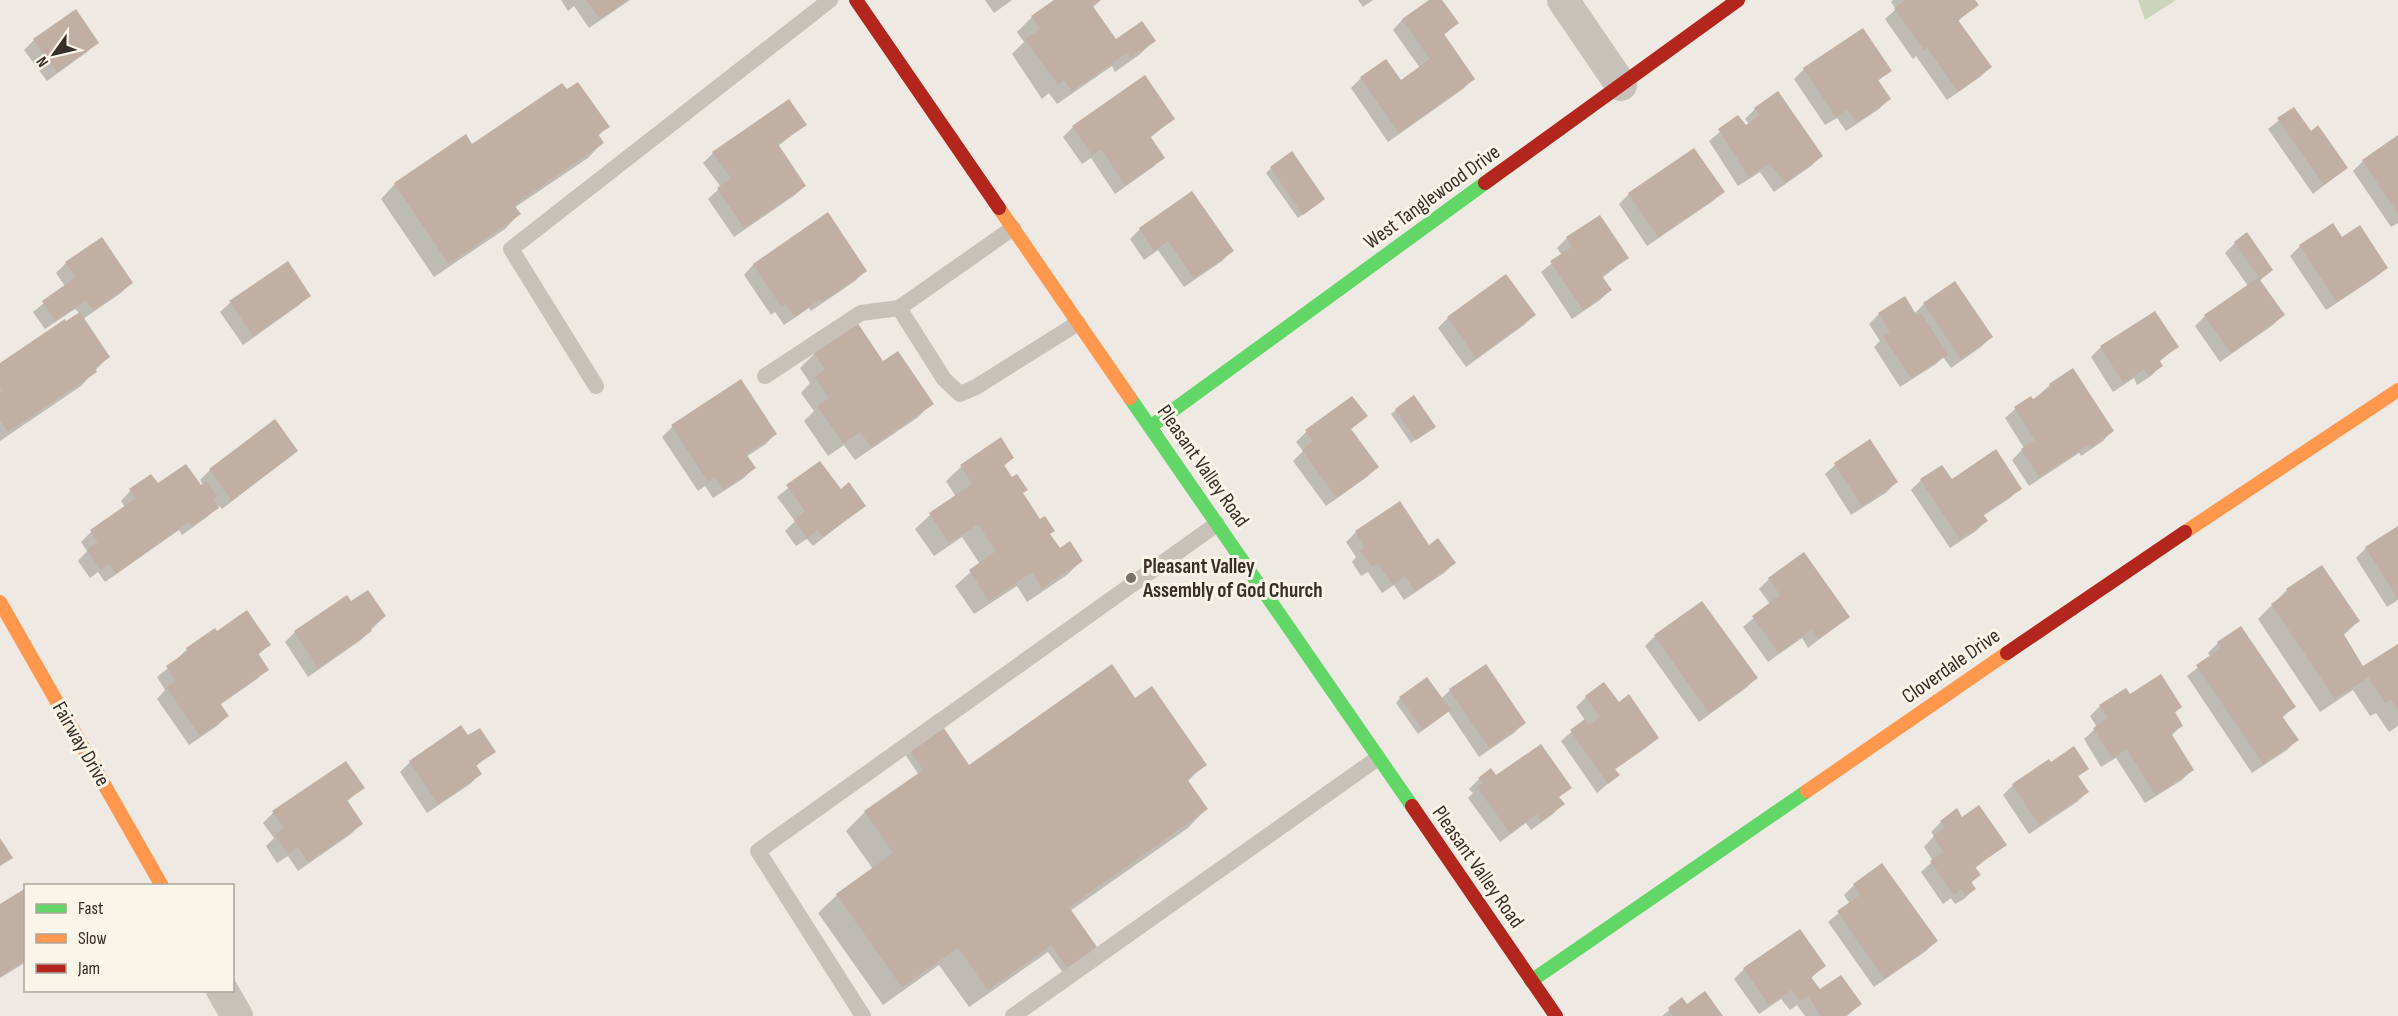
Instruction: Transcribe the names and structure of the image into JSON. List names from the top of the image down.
{
  "streets": {
    "street": [
      "West Tanglewood Drive",
      "Pleasant Valley Road",
      "Cloverdale Drive",
      "Fairway Drive"
    ]
  },
  "crossings": [
    ["West Tanglewood Drive", "Pleasant Valley Road"],
    ["Pleasant Valley Road", "Cloverdale Drive"]
  ],
  "places": ["Pleasant Valley Assembly of God Church"],
  "legend": ["Fast", "Slow", "Jam"],
  "north": "bottom left"
}
